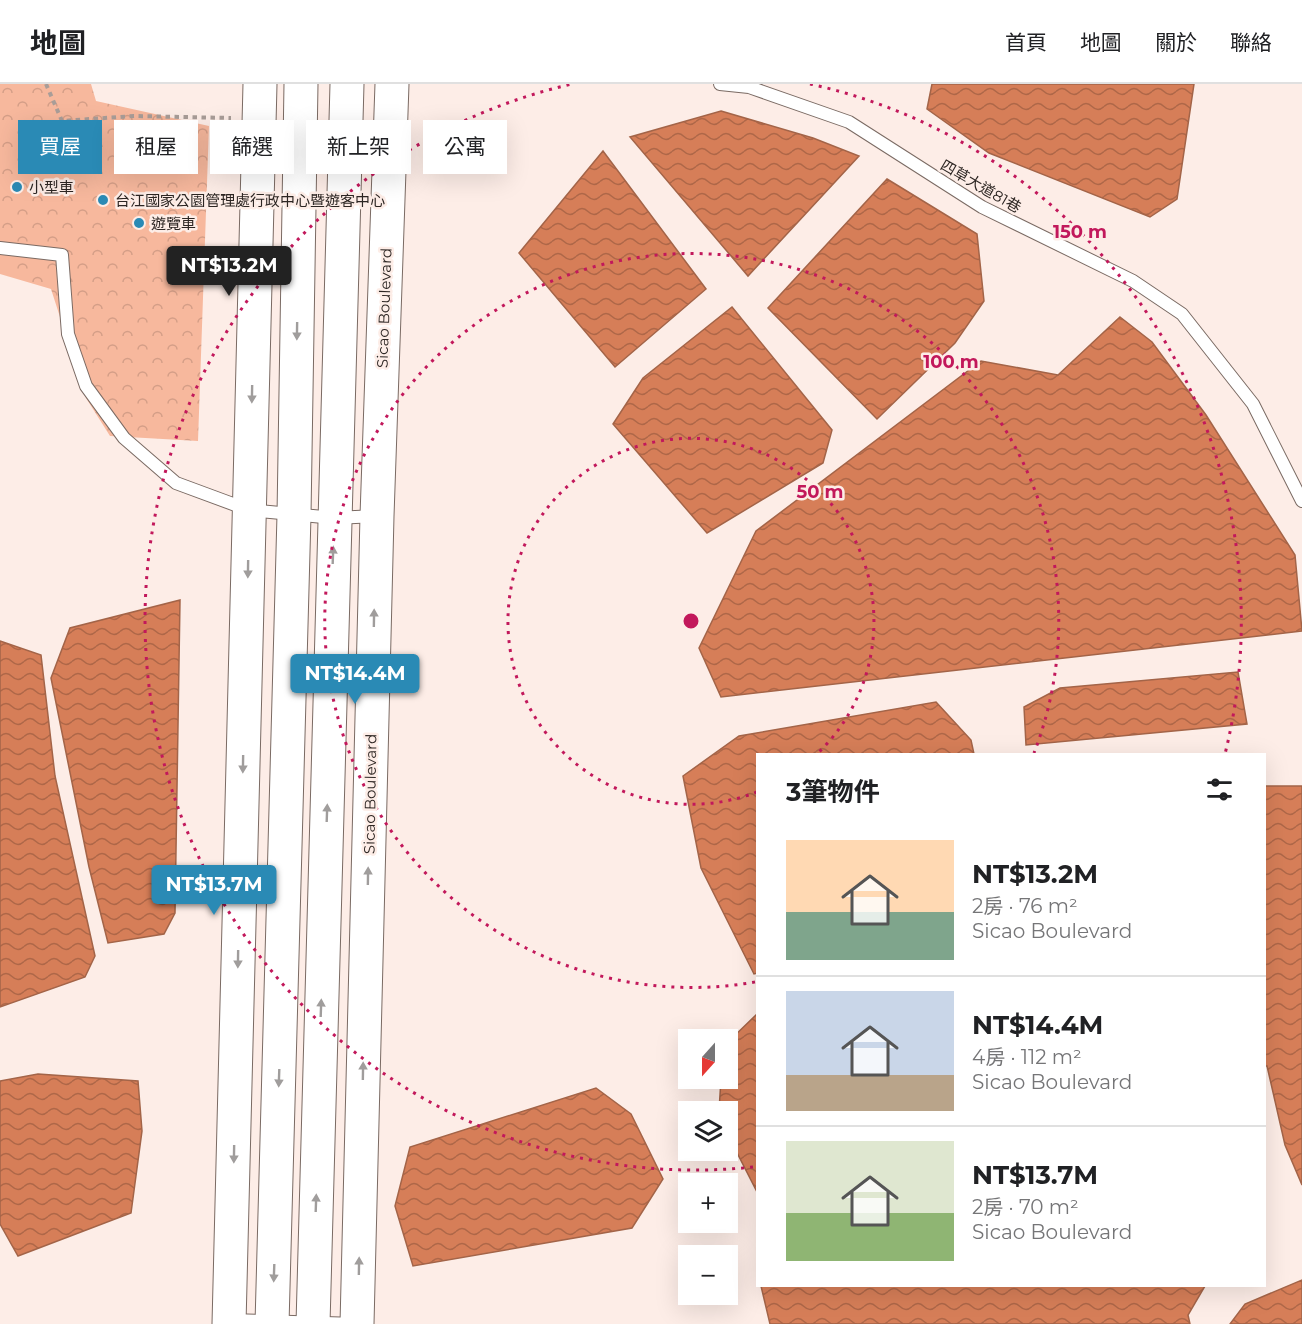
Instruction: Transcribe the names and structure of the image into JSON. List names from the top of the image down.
{
  "streets": {
    "street": ["Sicao Boulevard"],
    "lane": ["四草大道81巷"]
  },
  "places": ["小型車", "台江國家公園管理處行政中心暨遊客中心", "遊覽車"],
  "north": "bottom",
  "page": {
    "header": "地圖",
    "nav": [
      "首頁",
      "地圖",
      "關於",
      "聯絡"
    ],
    "chip": [
      "買屋",
      "租屋",
      "篩選",
      "新上架",
      "公寓"
    ],
    "price": ["NT$13.2M", "NT$14.4M", "NT$13.7M"],
    "heading": "3筆物件",
    "list": [
      {
        "name": "NT$13.2M",
        "note": "2房 · 76 m² · Sicao Boulevard"
      },
      {
        "name": "NT$14.4M",
        "note": "4房 · 112 m² · Sicao Boulevard"
      },
      {
        "name": "NT$13.7M",
        "note": "2房 · 70 m² · Sicao Boulevard"
      }
    ],
    "map_buttons": ["+", "−"]
  },
  "rings": ["150 m", "100 m", "50 m"]
}
